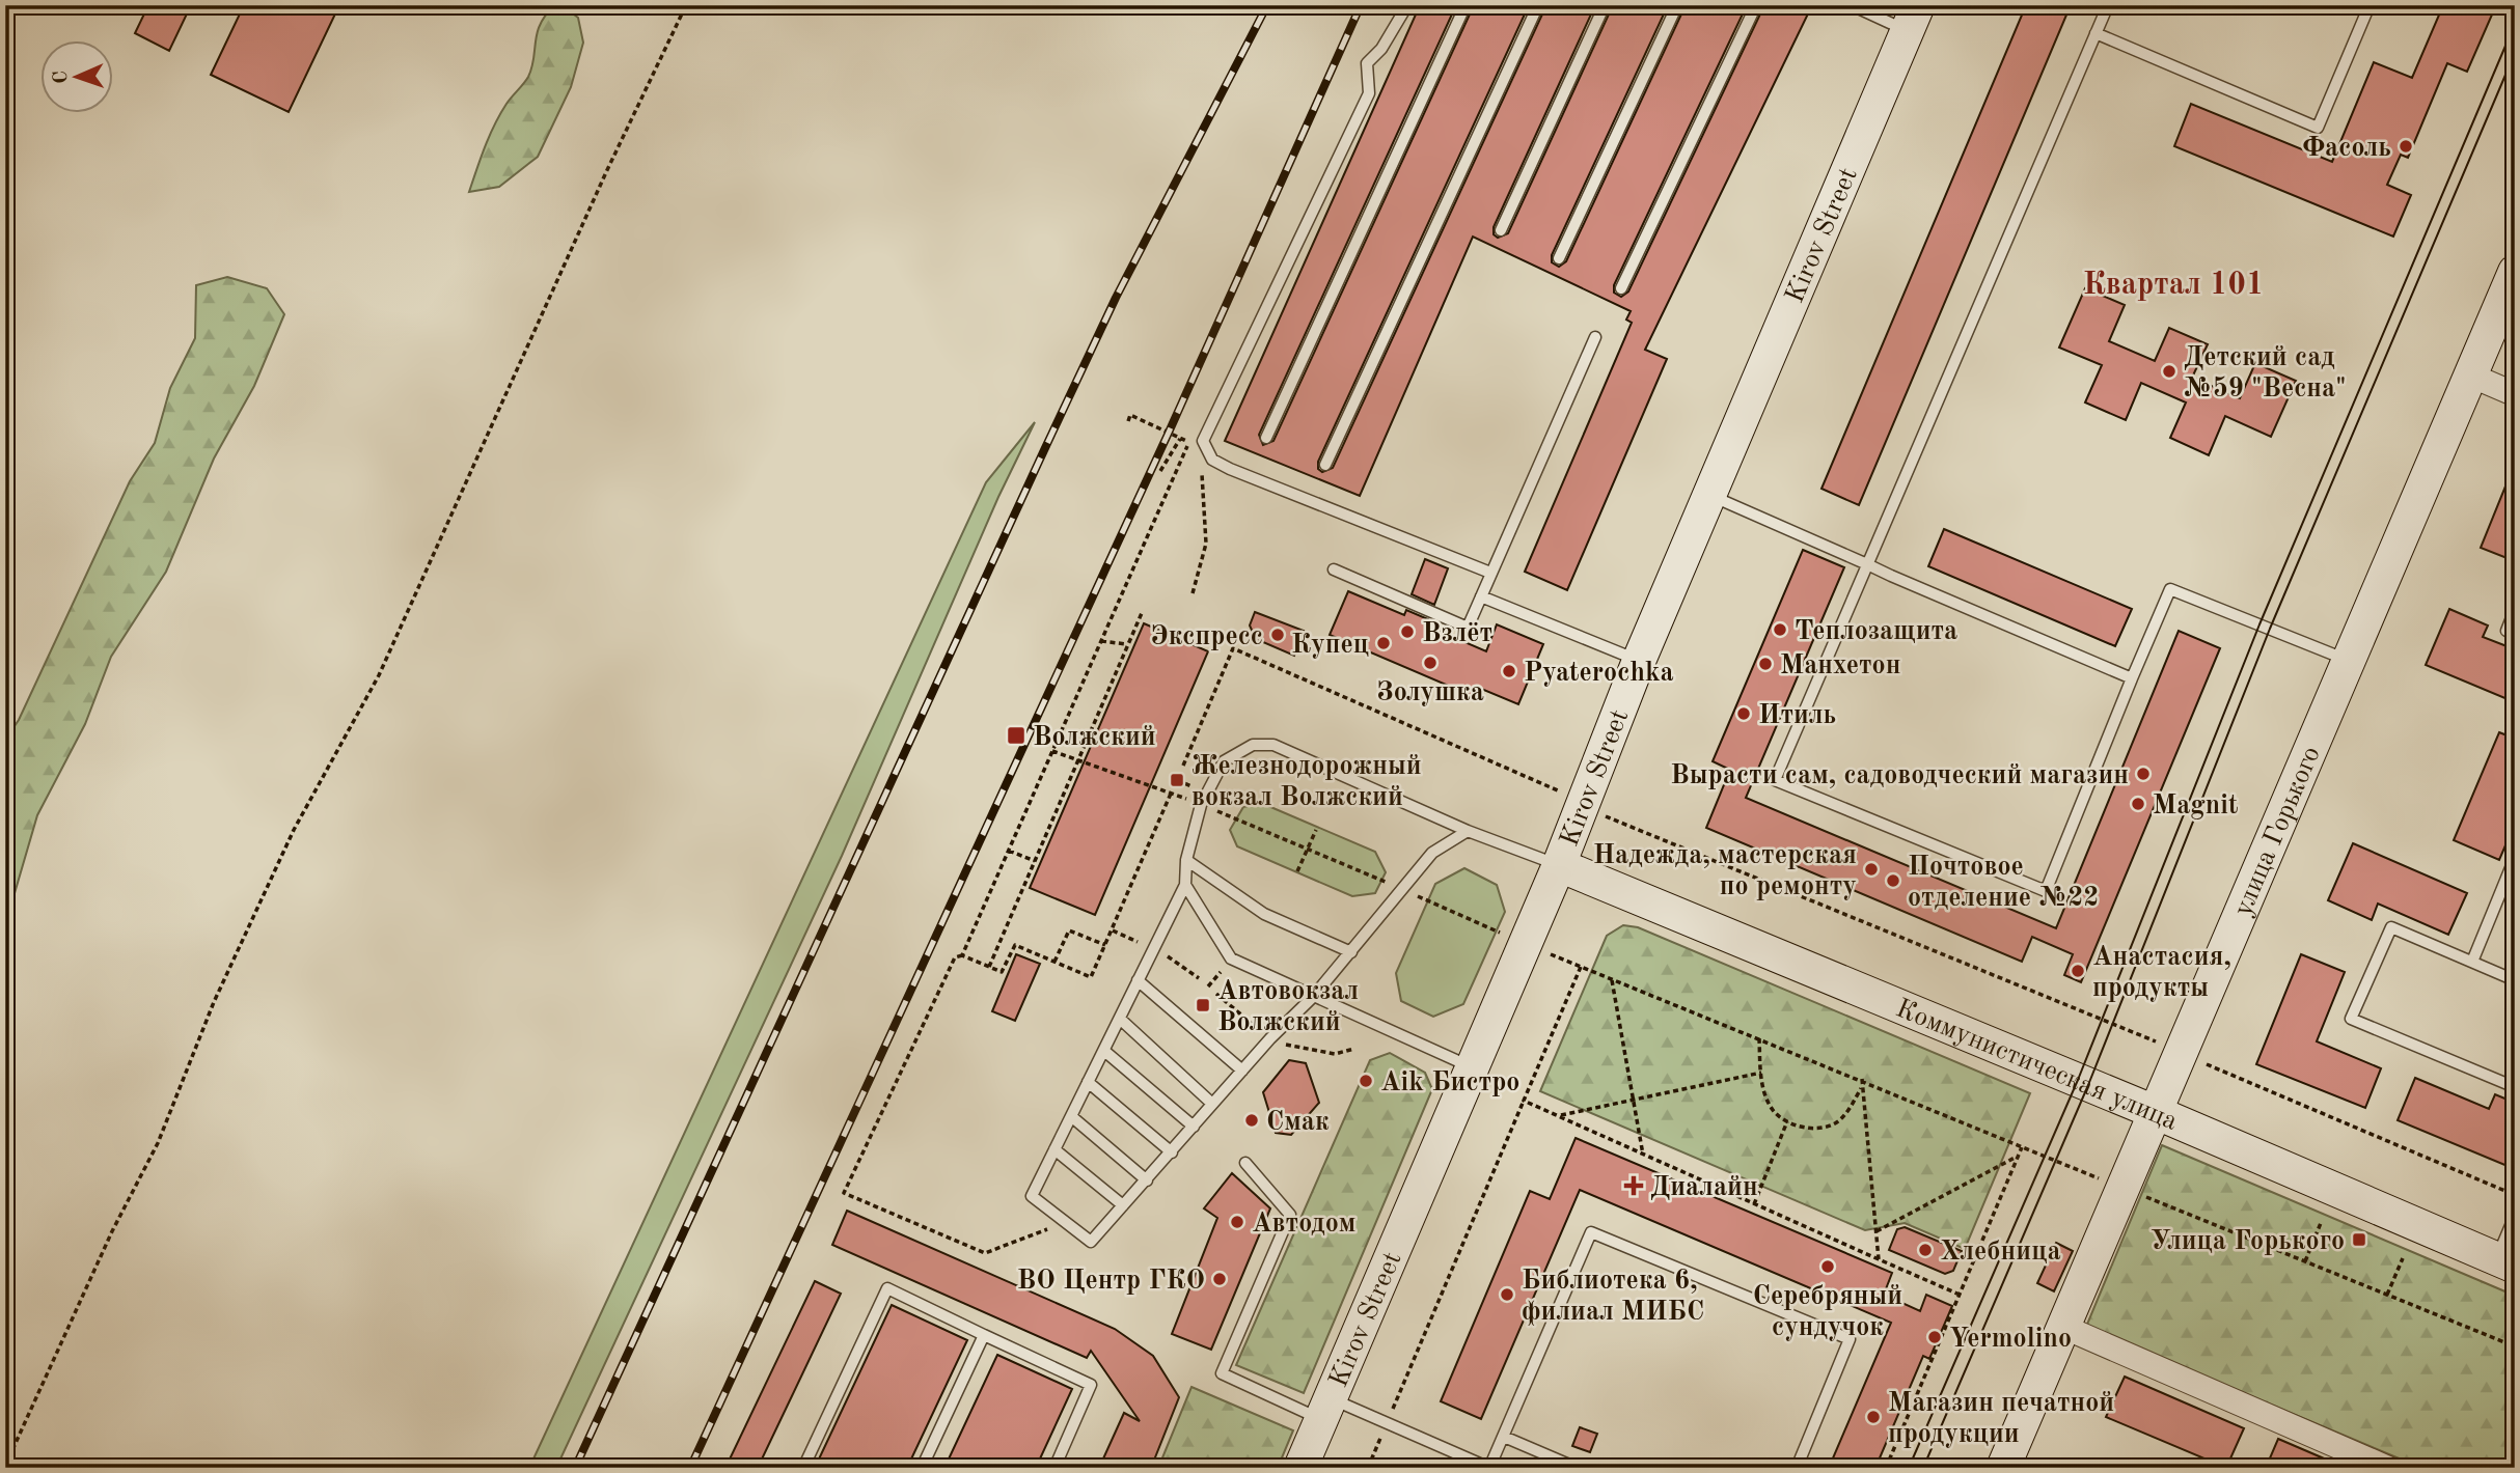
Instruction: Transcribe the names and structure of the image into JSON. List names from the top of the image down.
{
  "streets": {
    "street": ["Kirov Street", "улица Горького", "Коммунистическая улица"]
  },
  "crossings": [
    ["Kirov Street", "Коммунистическая улица"],
    ["улица Горького", "Коммунистическая улица"]
  ],
  "districts": ["Квартал 101"],
  "places": {
    "other": [
      "Фасоль",
      "Детский сад №59 \"Весна\"",
      "Теплозащита",
      "Взлёт",
      "Экспресс",
      "Купец",
      "Золушка",
      "Манхетон",
      "Pyaterochka",
      "Итиль",
      "Вырасти сам, садоводческий магазин",
      "Magnit",
      "Надежда, мастерская по ремонту",
      "Почтовое отделение №22",
      "Анастасия, продукты",
      "Aik Бистро",
      "Смак",
      "Автодом",
      "Хлебница",
      "Серебряный сундучок",
      "ВО Центр ГКО",
      "Библиотека 6, филиал МИБС",
      "Yermolino",
      "Магазин печатной продукции"
    ],
    "transit": [
      "Волжский",
      "Железнодорожный вокзал Волжский",
      "Автовокзал Волжский",
      "Улица Горького"
    ],
    "health": ["Диалайн"]
  },
  "north": "left"
}
